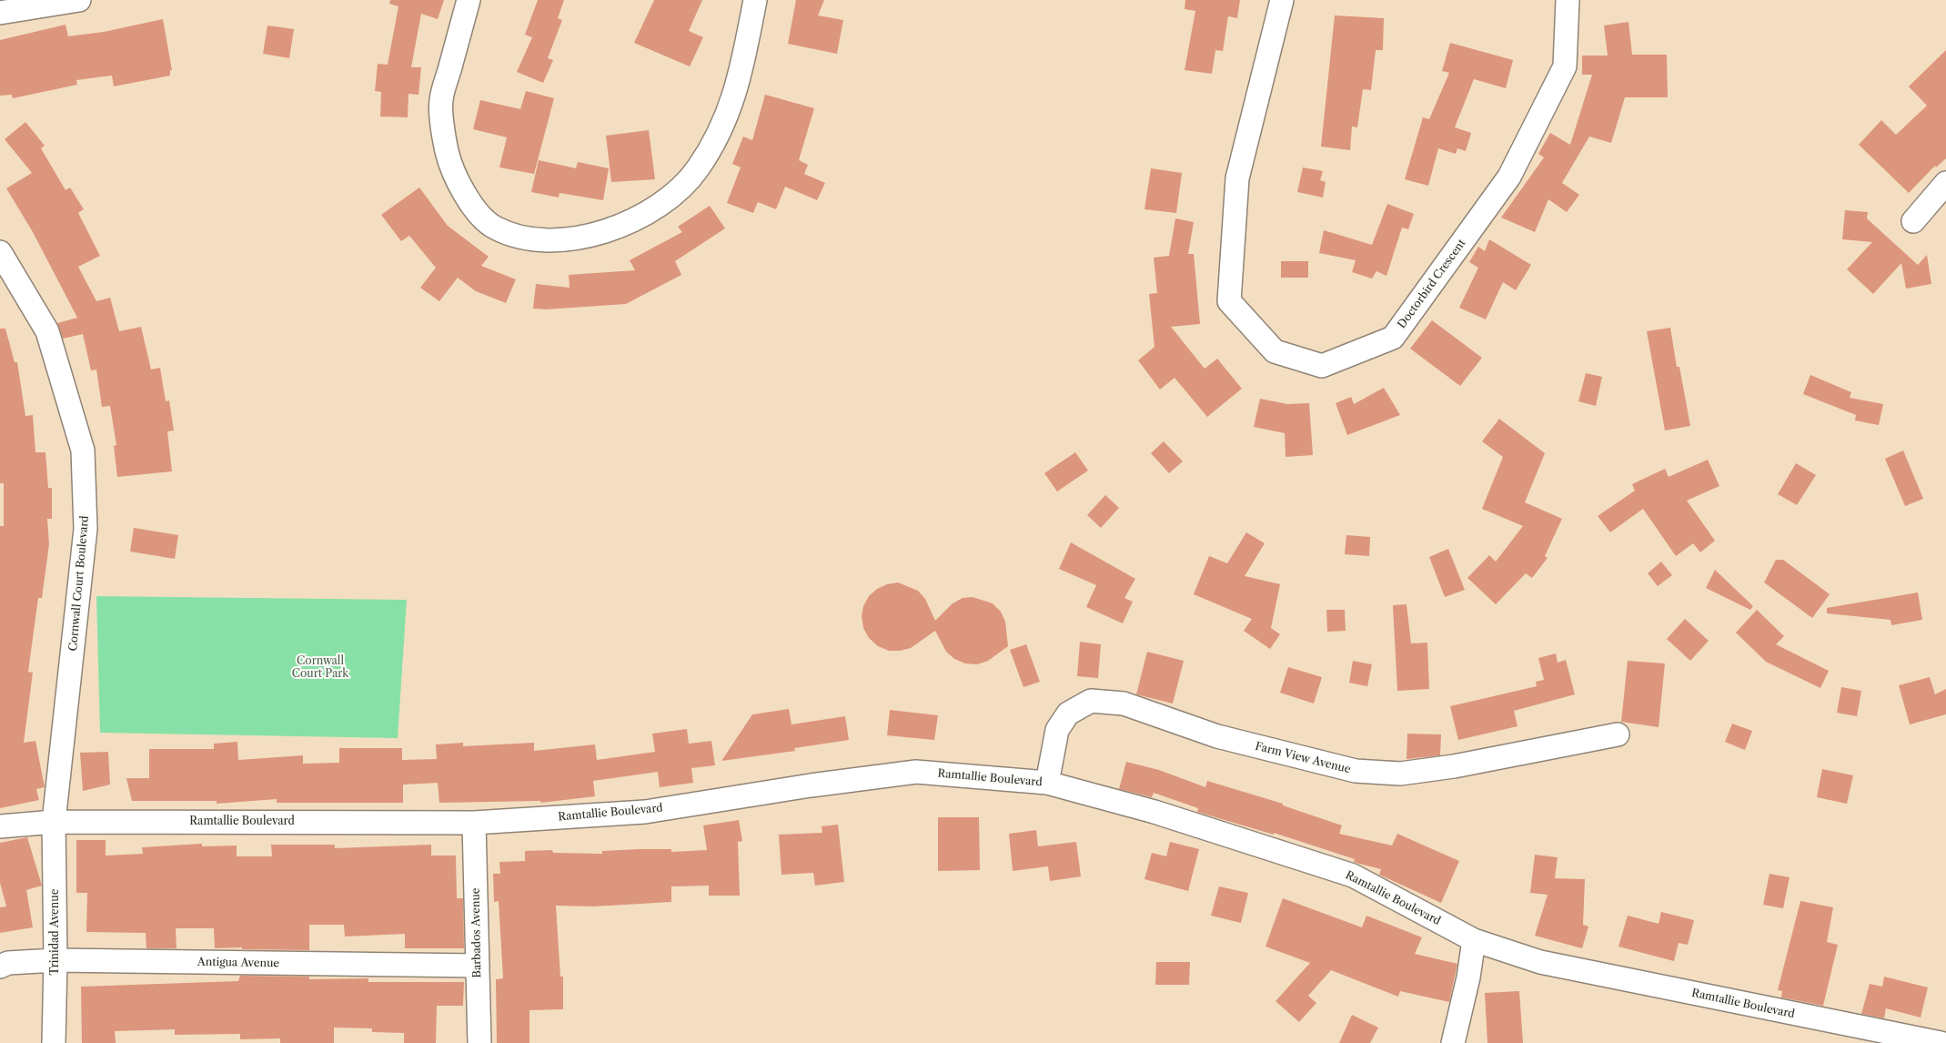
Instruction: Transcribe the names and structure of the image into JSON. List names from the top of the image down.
{
  "streets": {
    "street": [
      "Doctorbird Crescent",
      "Cornwall Court Boulevard",
      "Farm View Avenue",
      "Ramtallie Boulevard",
      "Trinidad Avenue",
      "Barbados Avenue",
      "Antigua Avenue"
    ]
  },
  "crossings": [
    ["Cornwall Court Boulevard", "Ramtallie Boulevard"],
    ["Cornwall Court Boulevard", "Trinidad Avenue"],
    ["Farm View Avenue", "Ramtallie Boulevard"],
    ["Ramtallie Boulevard", "Trinidad Avenue"],
    ["Ramtallie Boulevard", "Barbados Avenue"],
    ["Trinidad Avenue", "Antigua Avenue"],
    ["Barbados Avenue", "Antigua Avenue"]
  ],
  "parks": ["Cornwall Court Park"]
}
